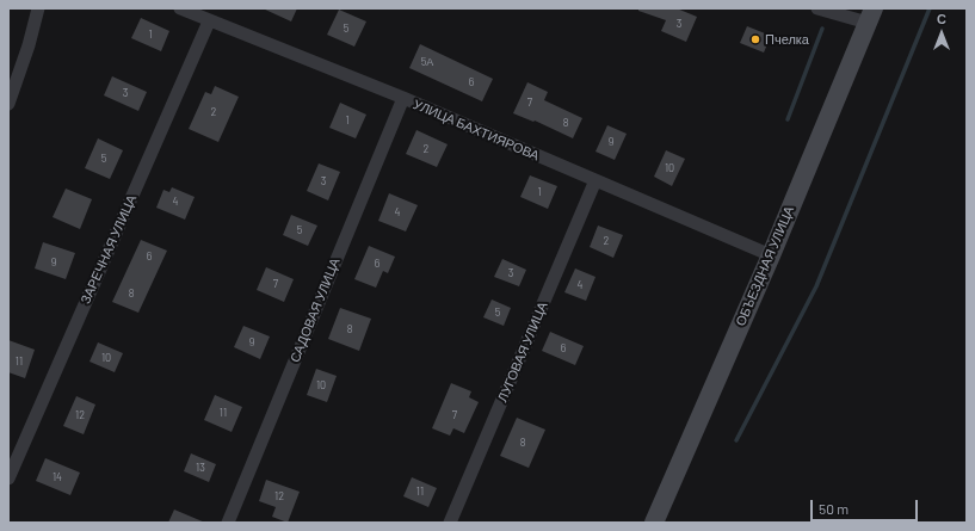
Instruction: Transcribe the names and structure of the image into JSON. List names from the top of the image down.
{
  "streets": {
    "main road": ["ОБЪЕЗДНАЯ УЛИЦА"],
    "street": [
      "УЛИЦА БАХТИЯРОВА",
      "ЗАРЕЧНАЯ УЛИЦА",
      "САДОВАЯ УЛИЦА",
      "ЛУГОВАЯ УЛИЦА"
    ]
  },
  "crossings": [
    ["УЛИЦА БАХТИЯРОВА", "ЗАРЕЧНАЯ УЛИЦА"],
    ["УЛИЦА БАХТИЯРОВА", "ОБЪЕЗДНАЯ УЛИЦА"],
    ["УЛИЦА БАХТИЯРОВА", "САДОВАЯ УЛИЦА"],
    ["УЛИЦА БАХТИЯРОВА", "ЛУГОВАЯ УЛИЦА"]
  ],
  "places": ["Пчелка"],
  "house_numbers": [
    "3",
    "5",
    "1",
    "5А",
    "6",
    "3",
    "7",
    "2",
    "1",
    "8",
    "9",
    "2",
    "5",
    "10",
    "3",
    "1",
    "4",
    "4",
    "5",
    "2",
    "6",
    "9",
    "6",
    "3",
    "7",
    "4",
    "8",
    "5",
    "8",
    "9",
    "6",
    "10",
    "11",
    "10",
    "11",
    "12",
    "7",
    "8",
    "13",
    "14",
    "11",
    "12"
  ],
  "scale_bar": "50 m",
  "north": "top"
}
